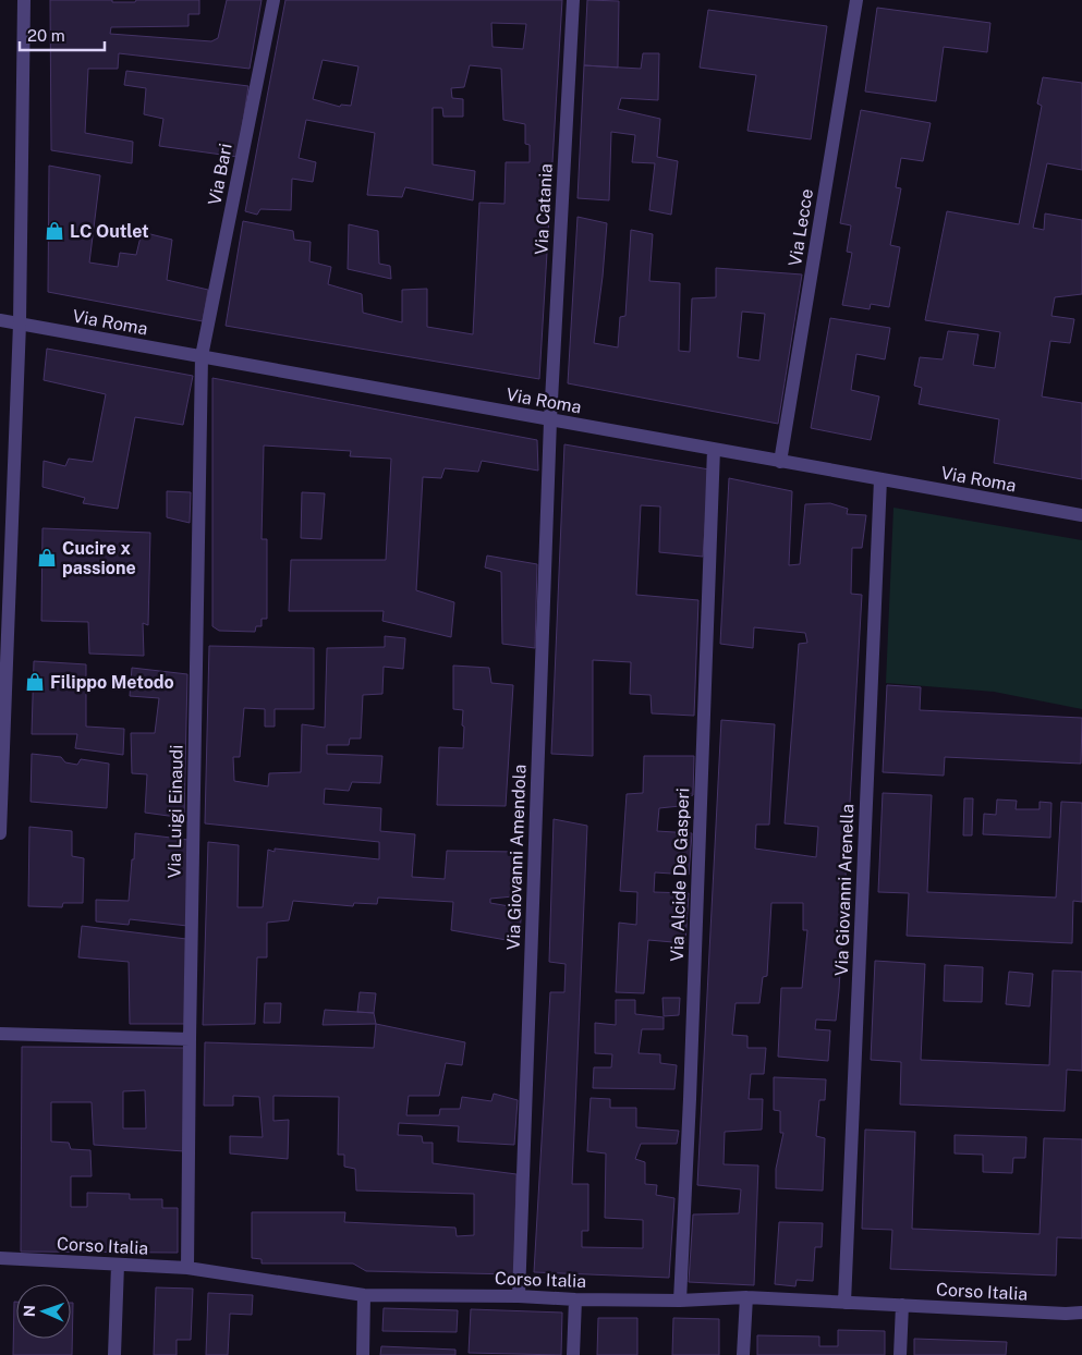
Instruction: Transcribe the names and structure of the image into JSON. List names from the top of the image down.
{
  "streets": {
    "street": [
      "Via Bari",
      "Via Catania",
      "Via Lecce",
      "Via Roma",
      "Via Luigi Einaudi",
      "Via Giovanni Amendola",
      "Via Alcide De Gasperi",
      "Via Giovanni Arenella",
      "Corso Italia"
    ]
  },
  "crossings": [
    ["Via Bari", "Via Roma"],
    ["Via Bari", "Via Luigi Einaudi"],
    ["Via Catania", "Via Roma"],
    ["Via Catania", "Via Giovanni Amendola"],
    ["Via Lecce", "Via Roma"],
    ["Via Roma", "Via Luigi Einaudi"],
    ["Via Roma", "Via Giovanni Amendola"],
    ["Via Roma", "Via Alcide De Gasperi"],
    ["Via Roma", "Via Giovanni Arenella"],
    ["Via Luigi Einaudi", "Corso Italia"],
    ["Via Giovanni Amendola", "Corso Italia"],
    ["Via Alcide De Gasperi", "Corso Italia"],
    ["Via Giovanni Arenella", "Corso Italia"]
  ],
  "places": {
    "shop": ["LC Outlet", "Cucire x passione", "Filippo Metodo"]
  },
  "scale_bar": "20 m",
  "north": "left"
}
